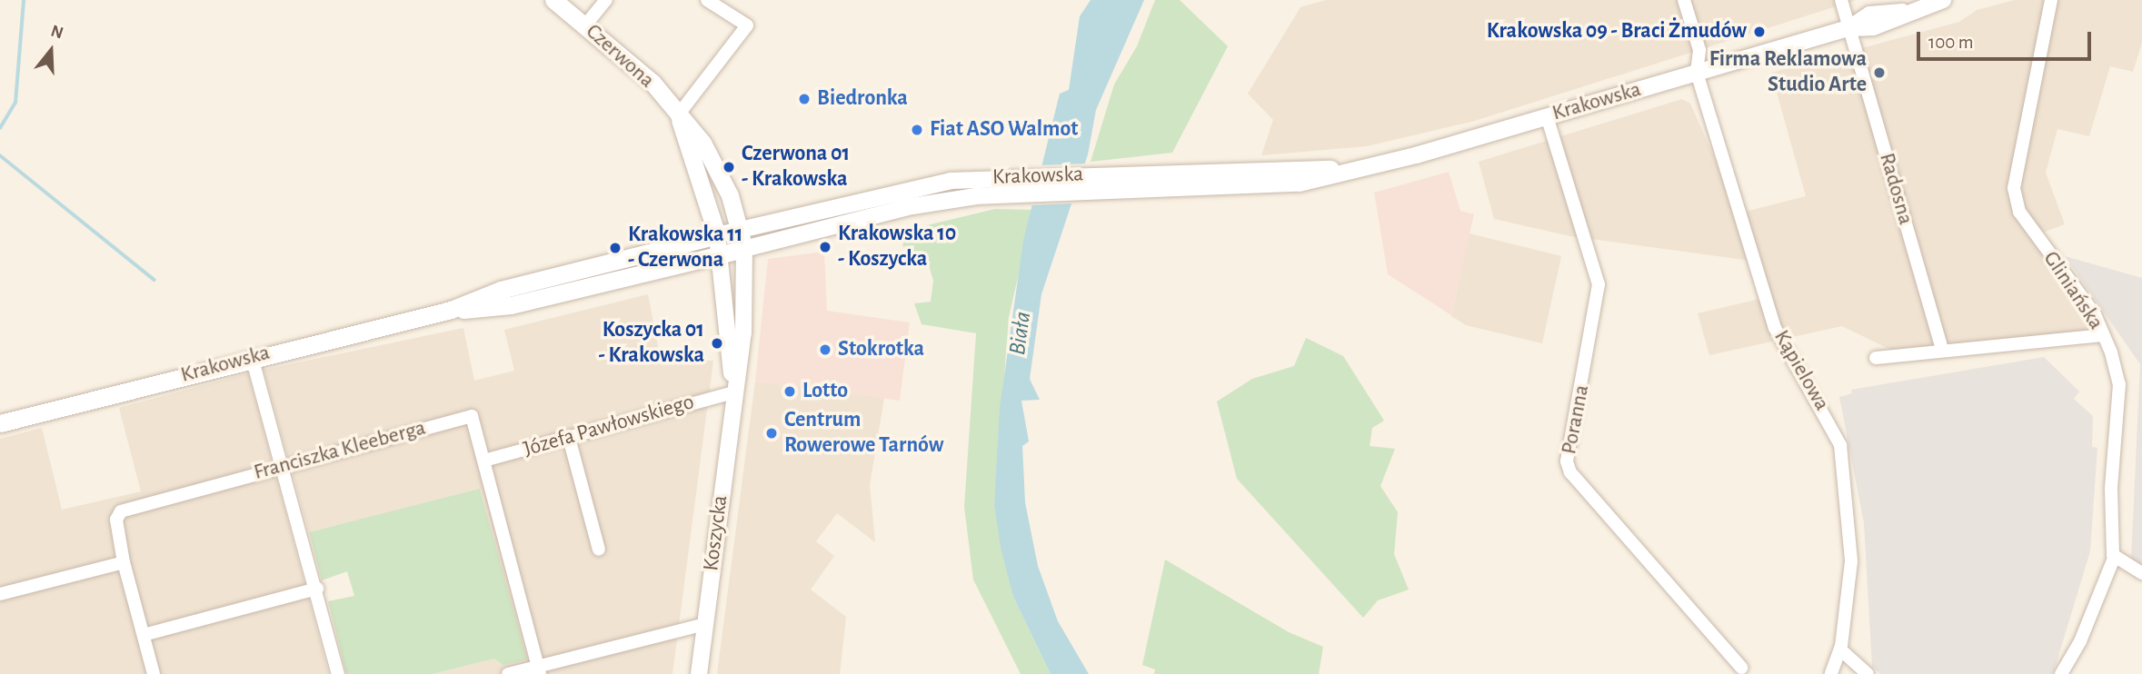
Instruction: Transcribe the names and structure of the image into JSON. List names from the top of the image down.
{
  "streets": {
    "main road": ["Czerwona", "Krakowska"],
    "street": [
      "Radosna",
      "Gliniańska",
      "Kąpielowa",
      "Poranna",
      "Józefa Pawłowskiego",
      "Franciszka Kleeberga",
      "Koszycka"
    ]
  },
  "crossings": [
    ["Czerwona", "Krakowska"],
    ["Krakowska", "Radosna"],
    ["Krakowska", "Kąpielowa"],
    ["Krakowska", "Poranna"],
    ["Krakowska", "Koszycka"],
    ["Józefa Pawłowskiego", "Franciszka Kleeberga"],
    ["Józefa Pawłowskiego", "Koszycka"]
  ],
  "water": ["Biała"],
  "places": [
    "Krakowska 09 - Braci Żmudów",
    "Firma Reklamowa Studio Arte",
    "Biedronka",
    "Fiat ASO Walmot",
    "Czerwona 01 - Krakowska",
    "Krakowska 10 - Koszycka",
    "Krakowska 11 - Czerwona",
    "Koszycka 01 - Krakowska",
    "Stokrotka",
    "Lotto",
    "Centrum Rowerowe Tarnów"
  ],
  "scale_bar": "100 m",
  "north": "top"
}
